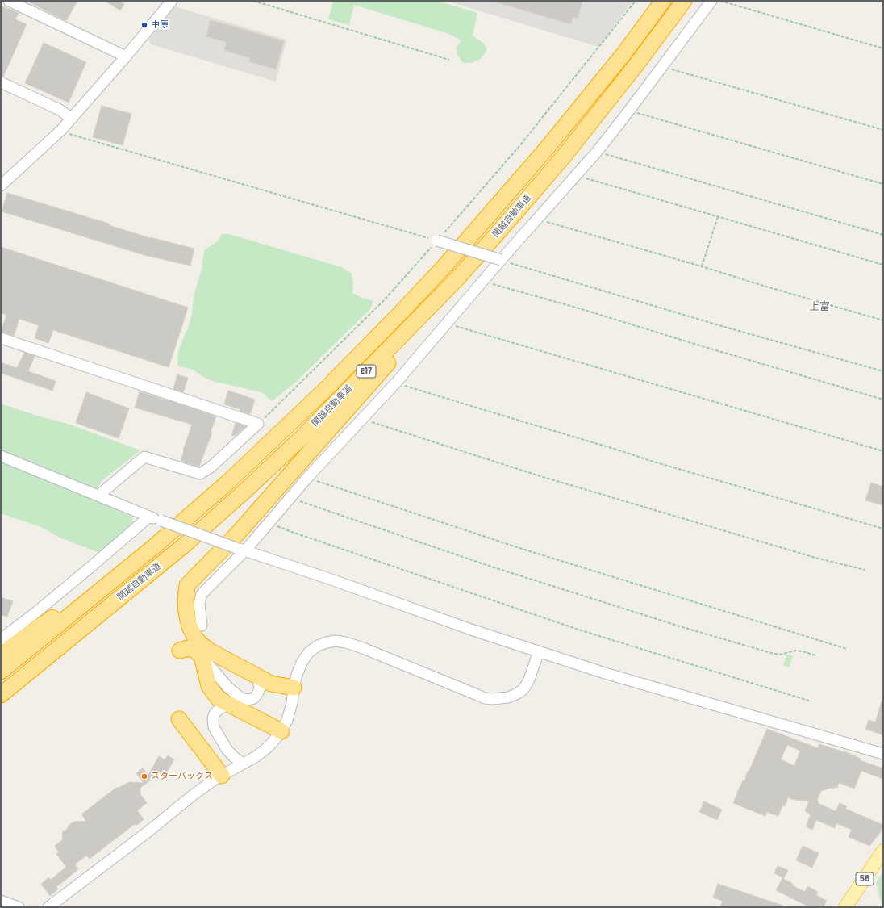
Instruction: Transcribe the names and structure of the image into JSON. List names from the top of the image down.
{
  "streets": {
    "highway": ["関越自動車道", "E17"],
    "main road": ["56"]
  },
  "districts": ["上富"],
  "places": ["中原", "スターバックス"]
}
